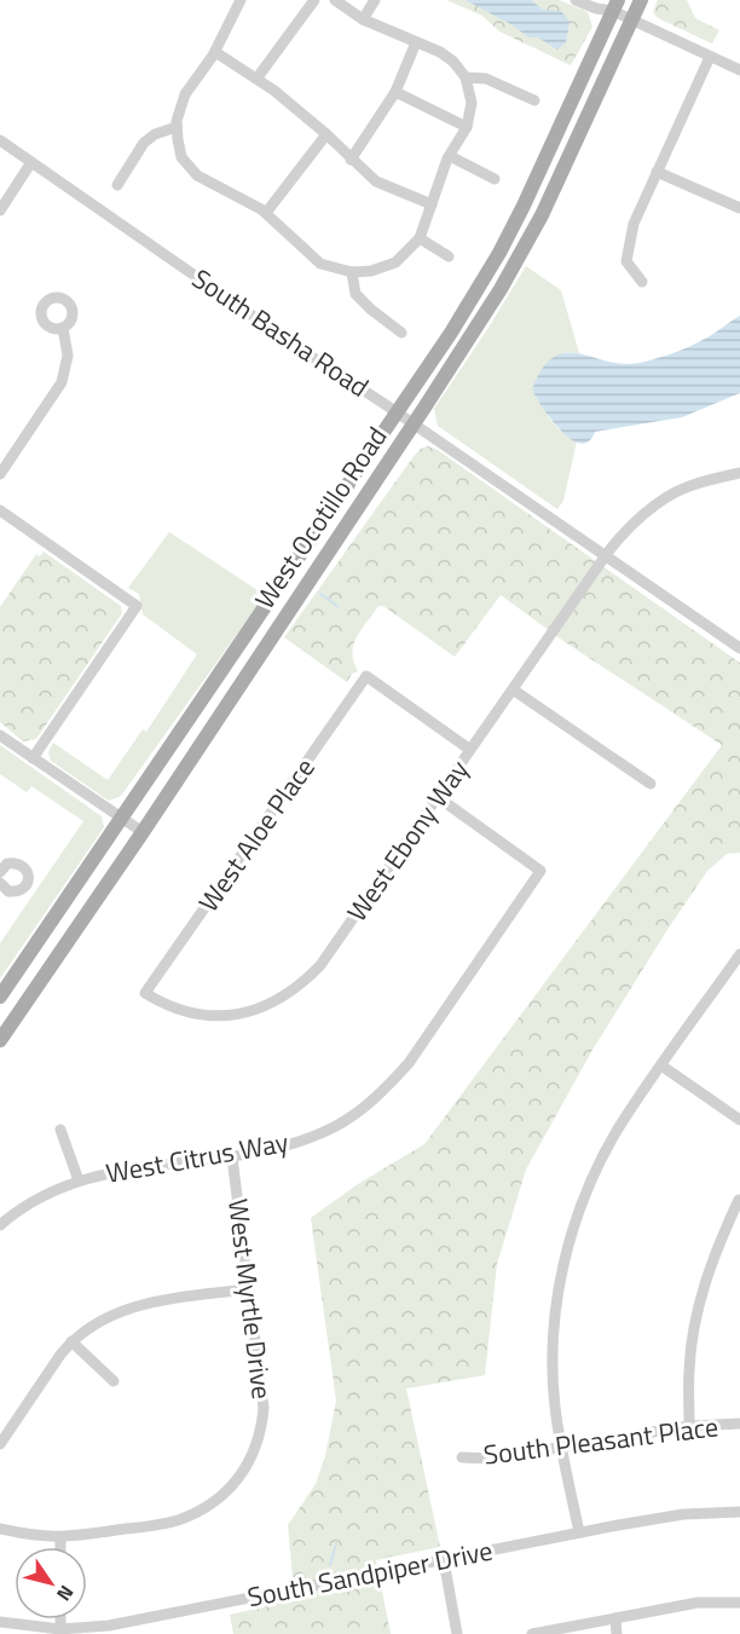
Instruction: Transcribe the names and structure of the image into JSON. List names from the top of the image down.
{
  "streets": {
    "main road": ["West Ocotillo Road"],
    "street": [
      "South Basha Road",
      "West Aloe Place",
      "West Ebony Way",
      "West Citrus Way",
      "West Myrtle Drive",
      "South Pleasant Place",
      "South Sandpiper Drive"
    ]
  },
  "crossings": [
    ["South Basha Road", "West Ocotillo Road"],
    ["South Basha Road", "West Ebony Way"],
    ["West Aloe Place", "West Ebony Way"],
    ["West Ebony Way", "West Citrus Way"],
    ["West Citrus Way", "West Myrtle Drive"]
  ],
  "north": "bottom right"
}
